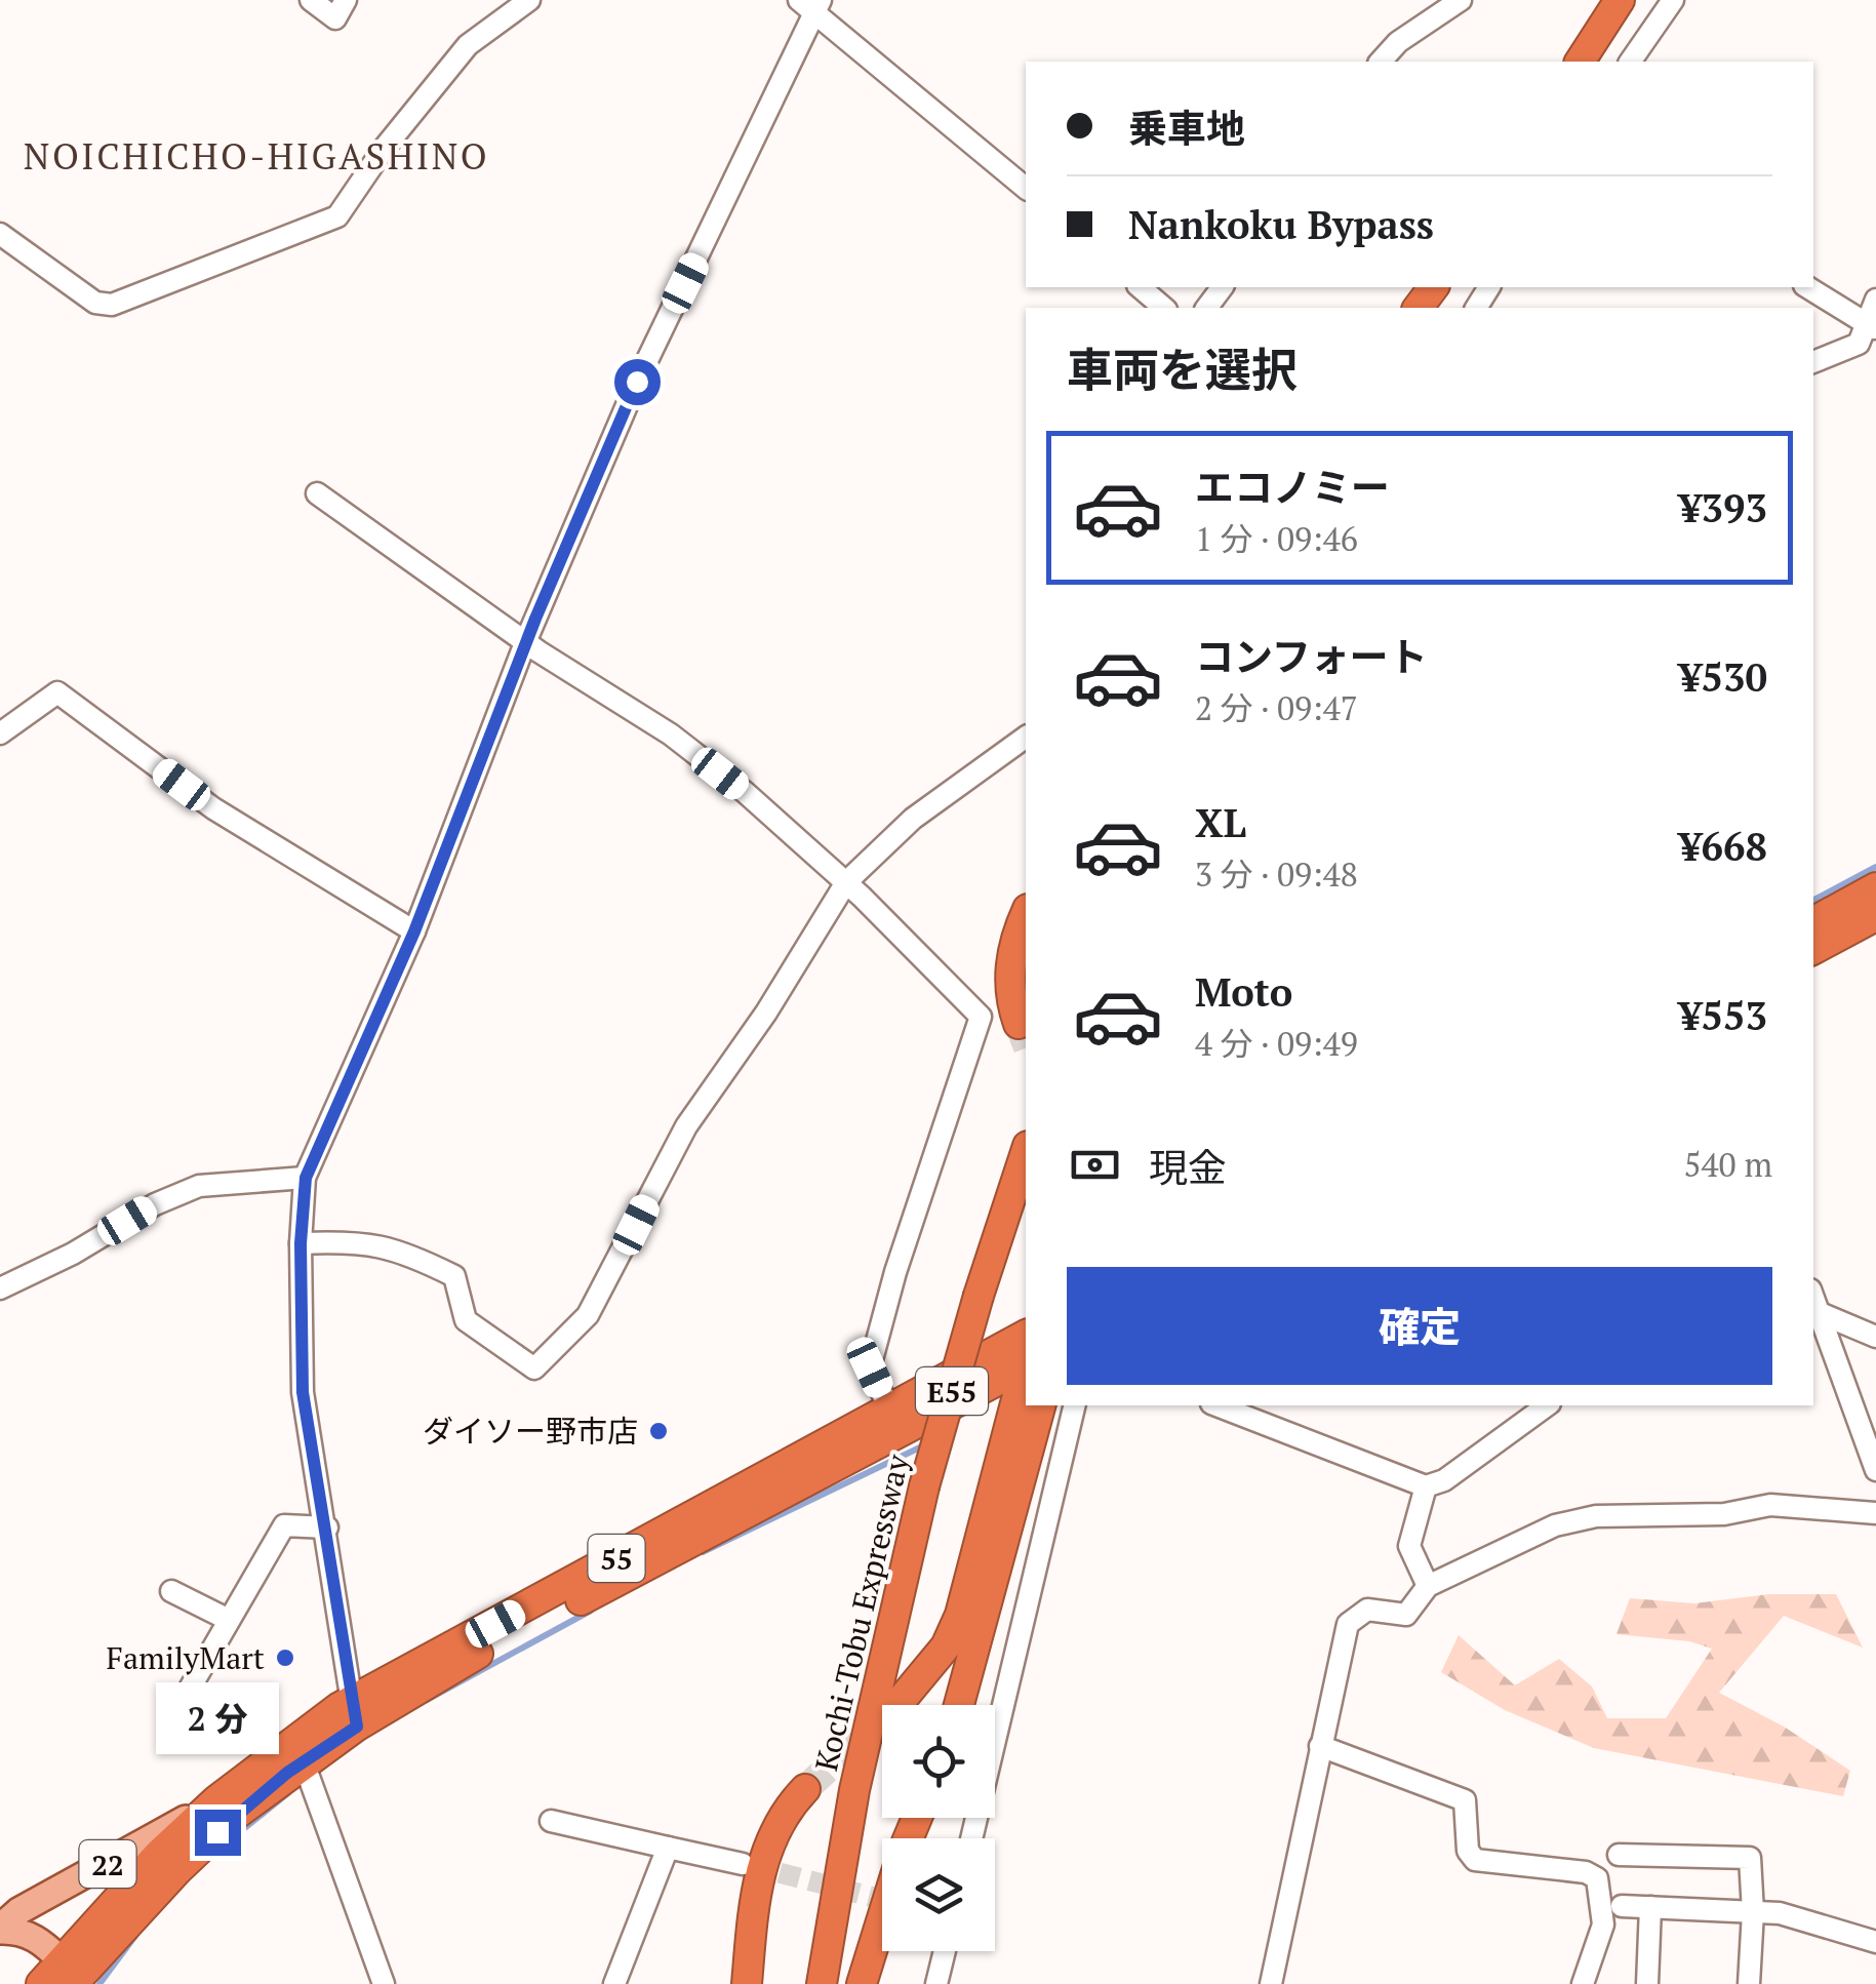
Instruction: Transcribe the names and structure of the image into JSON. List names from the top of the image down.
{
  "streets": {
    "highway": ["E55", "55", "Kochi-Tobu Expressway"],
    "main road": ["22"]
  },
  "crossings": [
    ["55", "22"]
  ],
  "districts": ["NOICHICHO-HIGASHINO"],
  "places": ["ダイソー野市店", "FamilyMart"],
  "page": {
    "banner": ["乗車地", "Nankoku Bypass"],
    "heading": "車両を選択",
    "list": [
      {
        "name": "エコノミー",
        "note": "1 分 · 09:46",
        "value": "¥393"
      },
      {
        "name": "コンフォート",
        "note": "2 分 · 09:47",
        "value": "¥530"
      },
      {
        "name": "XL",
        "note": "3 分 · 09:48",
        "value": "¥668"
      },
      {
        "name": "Moto",
        "note": "4 分 · 09:49",
        "value": "¥553"
      }
    ],
    "pay": ["現金", "540 m"],
    "buttons": "確定",
    "bubble": "2 分"
  }
}
